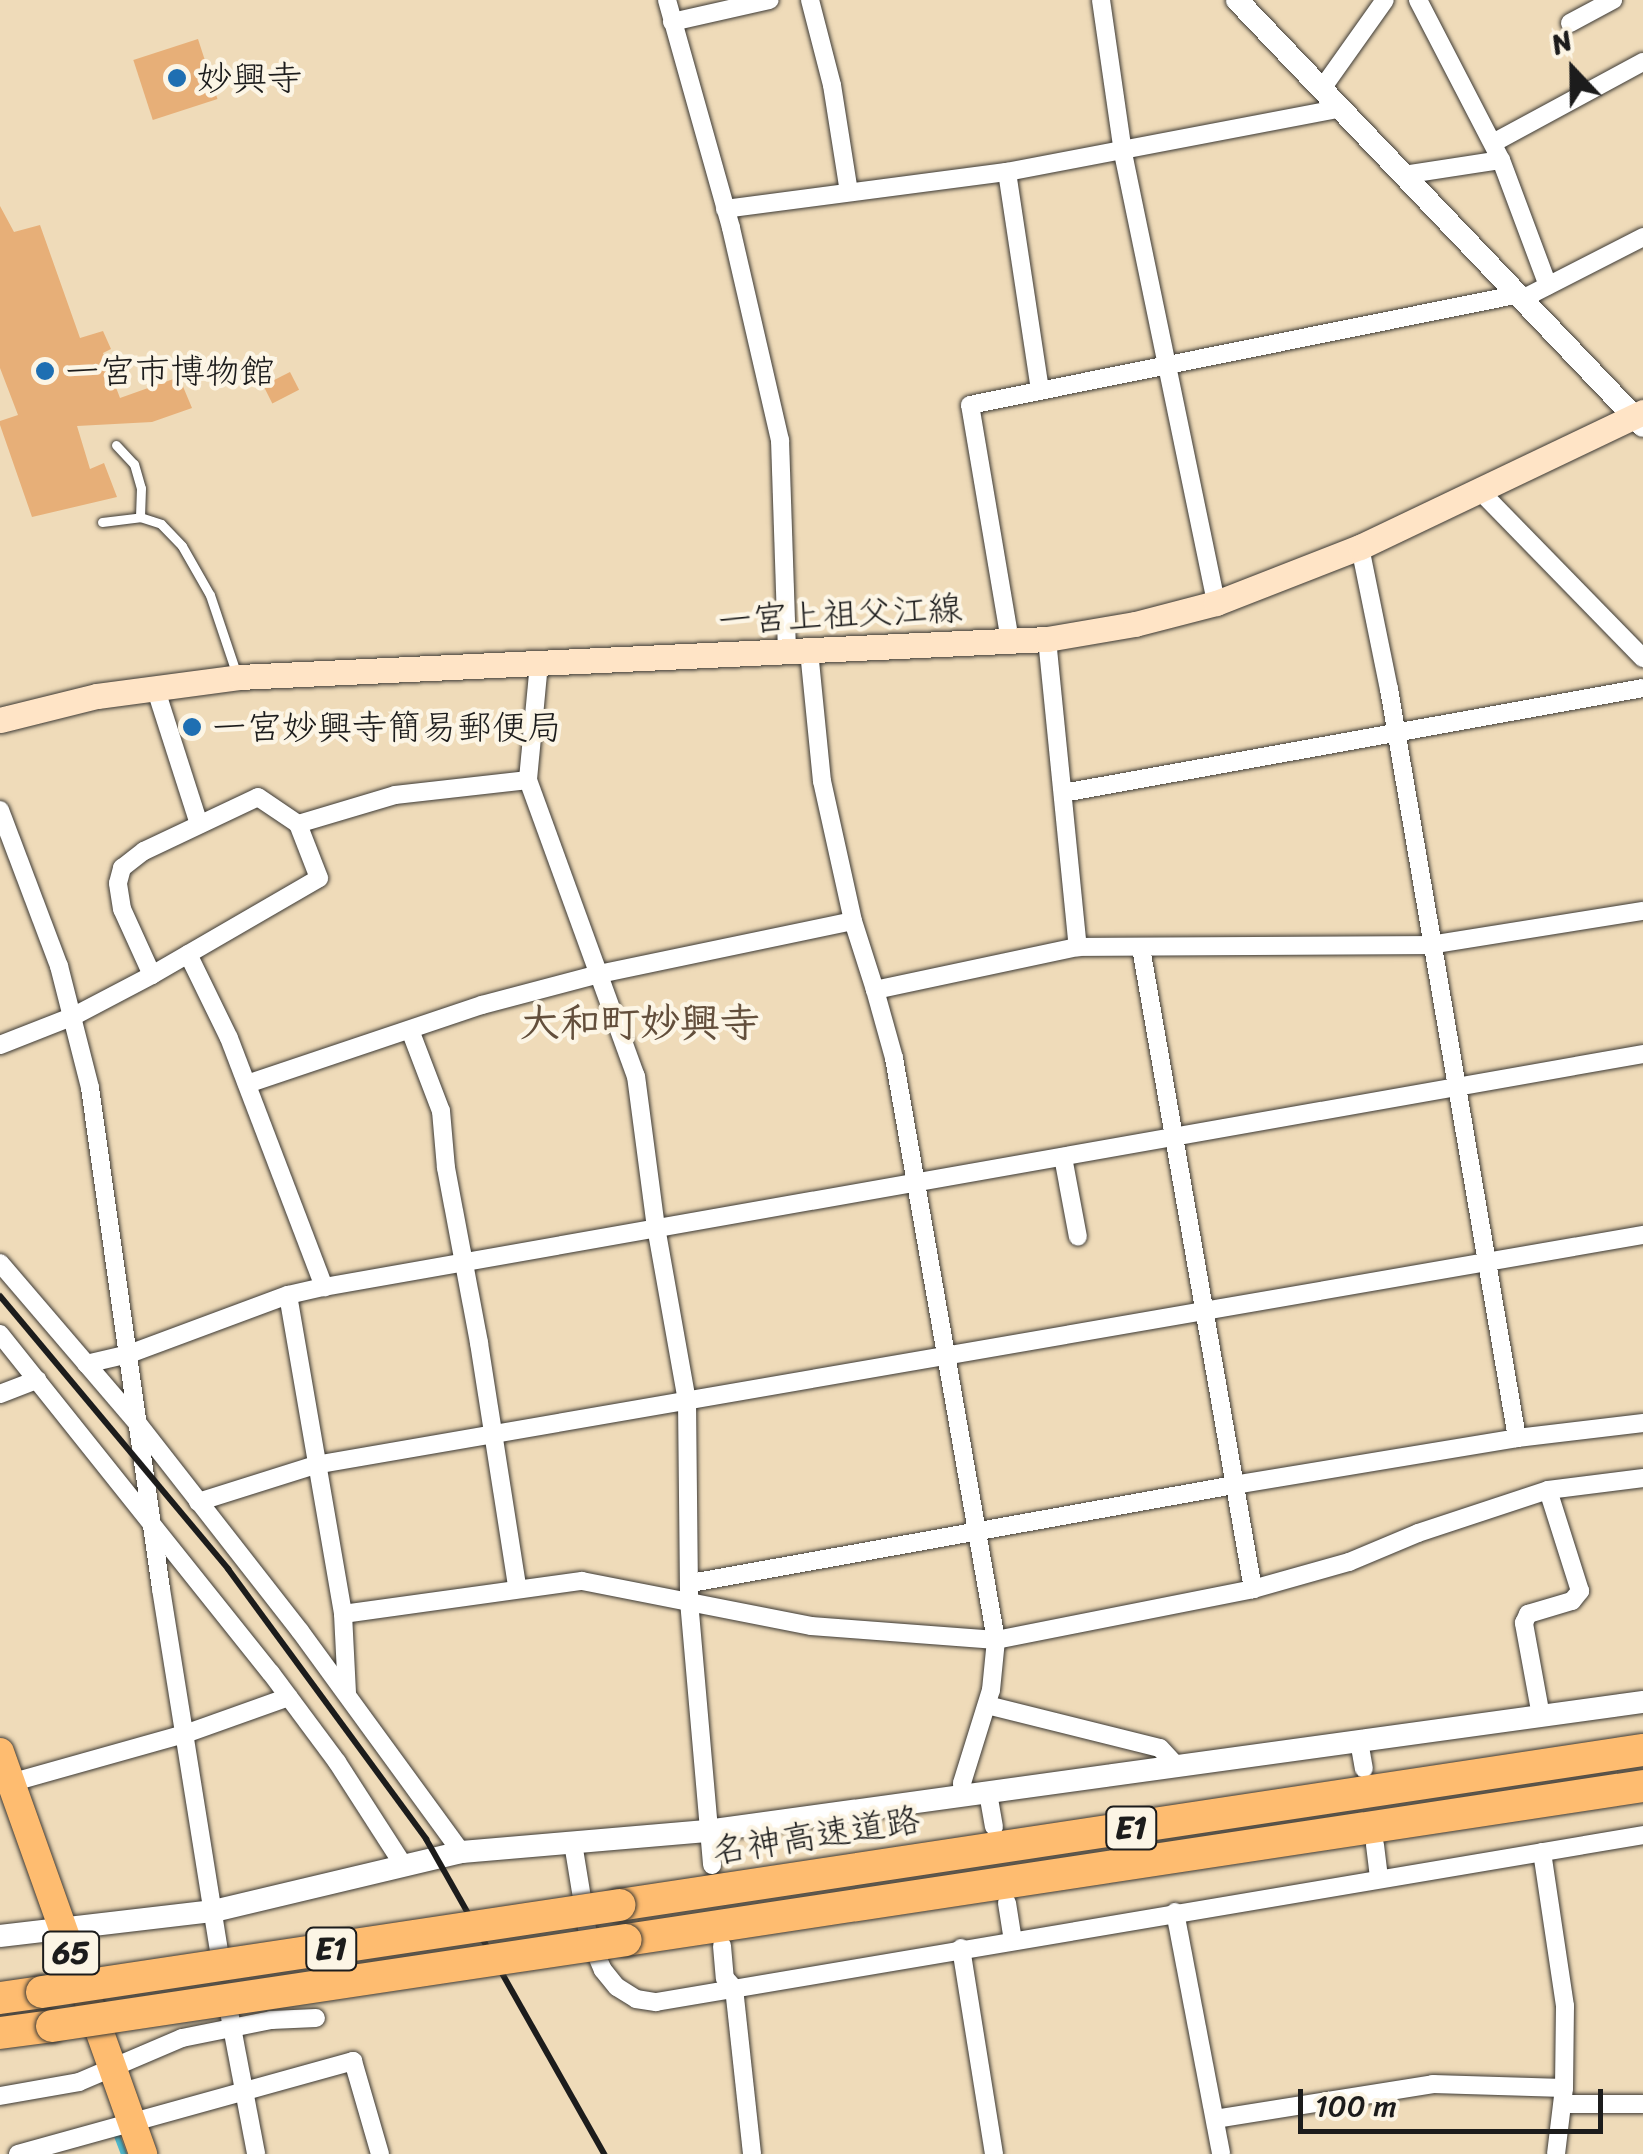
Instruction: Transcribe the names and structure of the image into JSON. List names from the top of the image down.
{
  "streets": {
    "highway": ["E1", "名神高速道路"],
    "main road": ["一宮上祖父江線", "65"]
  },
  "districts": ["大和町妙興寺"],
  "places": ["妙興寺", "一宮市博物館", "一宮妙興寺簡易郵便局"],
  "scale_bar": "100 m",
  "north": "top"
}
